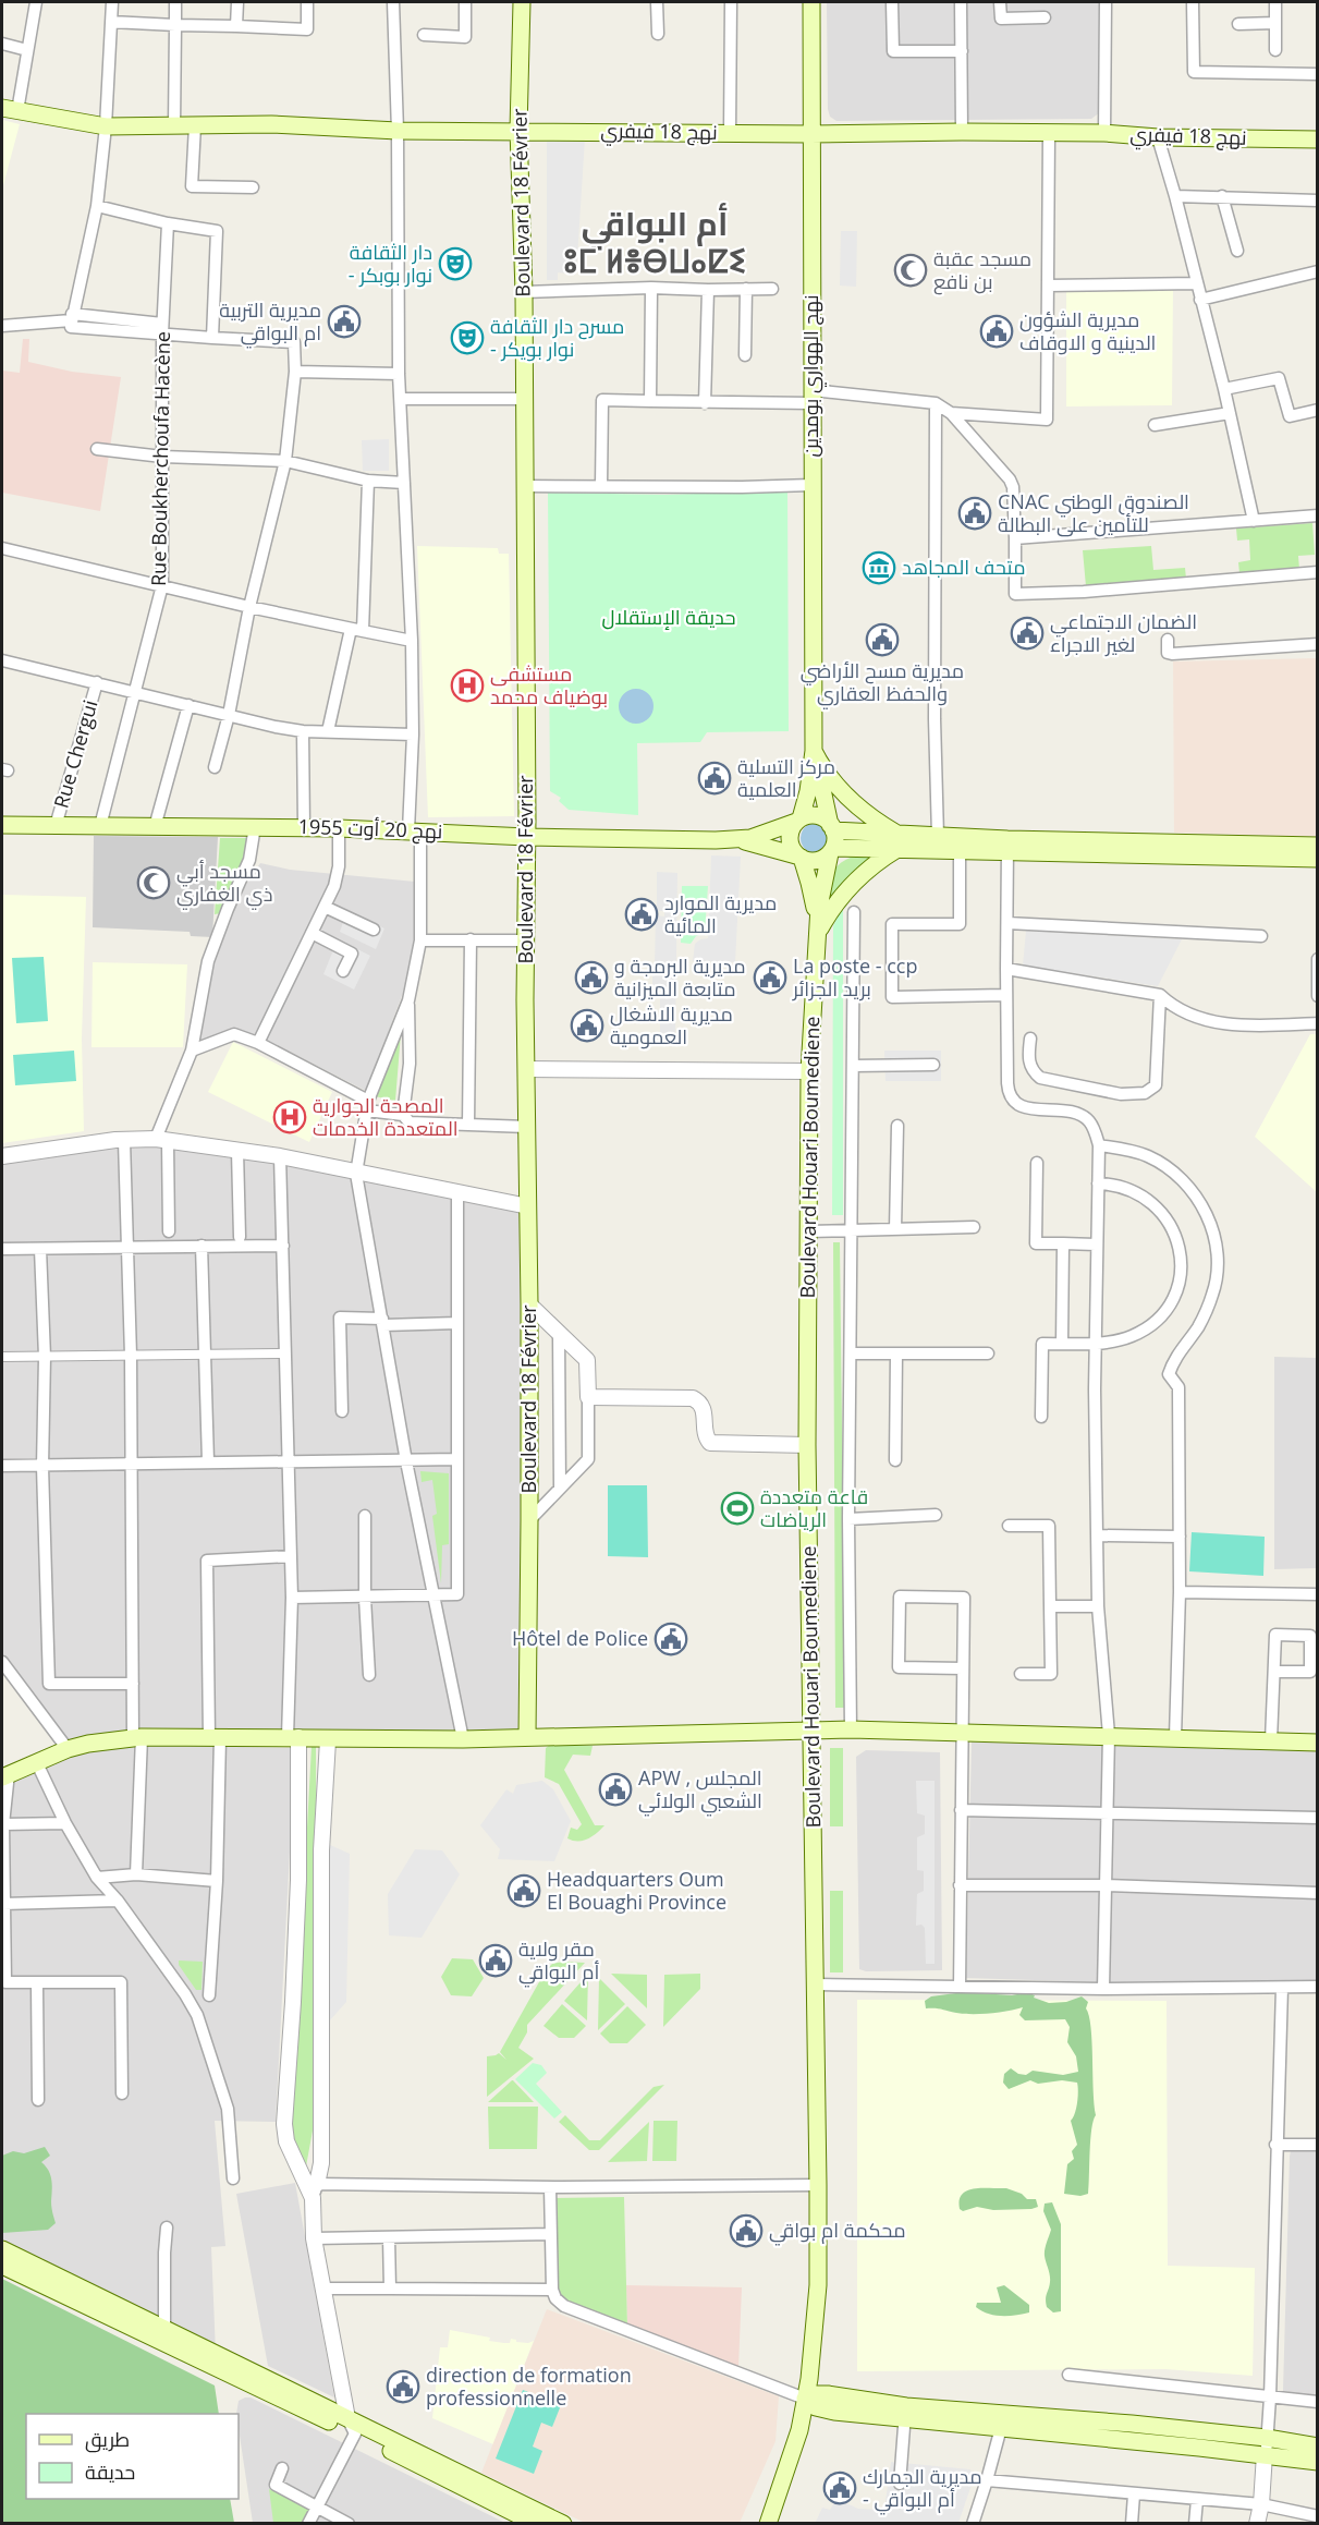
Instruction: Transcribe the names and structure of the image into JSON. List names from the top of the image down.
{
  "streets": {
    "main road": [
      "نهج 18 فيفري",
      "Boulevard 18 Février",
      "نهج الهواري بومدين",
      "نهج 20 أوت 1955",
      "Boulevard Houari Boumediene"
    ],
    "street": ["Rue Boukherchoufa Hacène", "Rue Chergui"]
  },
  "crossings": [
    ["نهج 18 فيفري", "Boulevard 18 Février"],
    ["نهج 18 فيفري", "نهج الهواري بومدين"],
    ["Boulevard 18 Février", "نهج 20 أوت 1955"],
    ["نهج الهواري بومدين", "نهج 20 أوت 1955"],
    ["نهج الهواري بومدين", "Boulevard Houari Boumediene"],
    ["Rue Boukherchoufa Hacène", "نهج 20 أوت 1955"],
    ["Rue Chergui", "نهج 20 أوت 1955"],
    ["نهج 20 أوت 1955", "Boulevard Houari Boumediene"]
  ],
  "districts": ["أم البواقي ⵓⵎ ⵍⴻⴱⵡⴰⵇⵉ"],
  "parks": ["حديقة الإستقلال"],
  "places": {
    "theatre": ["دار الثقافة - نوار بوبكر", "مسرح دار الثقافة - نوار بويكر"],
    "mosque": ["مسجد عقبة بن نافع", "مسجد أبي ذي الغفاري"],
    "public building": [
      "مديرية التربية ام البواقي",
      "مديرية الشؤون الدينية و الاوقاف",
      "CNAC الصندوق الوطني للتأمين على البطالة",
      "الضمان الاجتماعي لغير الاجراء",
      "مديرية مسح الأراضي والحفظ العقاري",
      "مركز التسلية العلمية",
      "مديرية الموارد المائية",
      "مديرية البرمجة و متابعة الميزانية",
      "La poste - ccp بريد الجزائر",
      "مديرية الاشغال العمومية",
      "Hôtel de Police",
      "APW , المجلس الشعبي الولائي",
      "Headquarters Oum El Bouaghi Province",
      "مقر ولاية أم البواقي",
      "محكمة ام بواقي",
      "direction de formation professionnelle",
      "مديرية الجمارك - أم البواقي"
    ],
    "museum": ["متحف المجاهد"],
    "hospital": ["مستشفى بوضياف محمد", "المصحة الجوارية المتعددة الخدمات"],
    "sports": ["قاعة متعددة الرياضات"]
  },
  "legend": ["طريق", "حديقة"]
}
